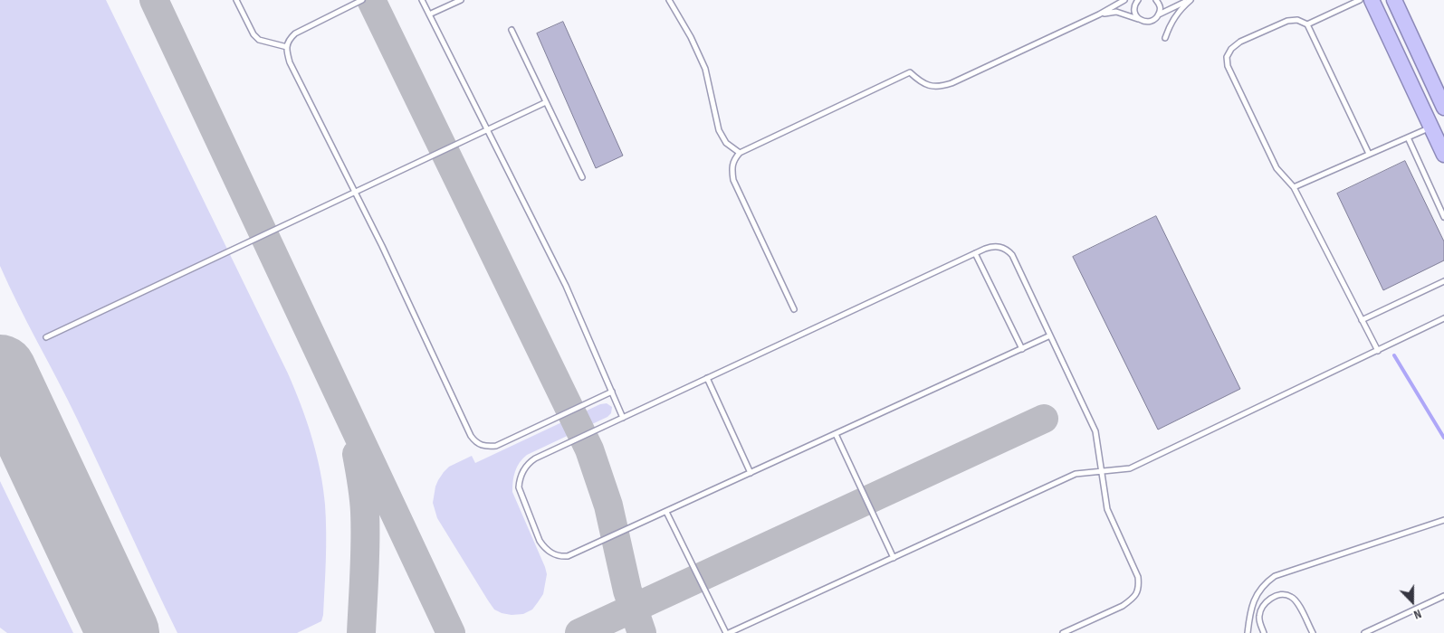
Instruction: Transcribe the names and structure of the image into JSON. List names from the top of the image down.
{
  "north": "bottom"
}
